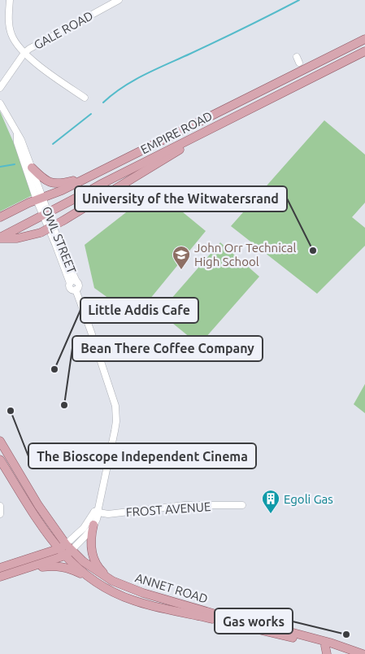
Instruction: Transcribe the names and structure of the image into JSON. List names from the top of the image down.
{
  "streets": {
    "main road": ["EMPIRE ROAD", "ANNET ROAD"],
    "street": ["GALE ROAD", "OWL STREET", "FROST AVENUE"]
  },
  "crossings": [
    ["EMPIRE ROAD", "OWL STREET"],
    ["OWL STREET", "FROST AVENUE"],
    ["OWL STREET", "ANNET ROAD"]
  ],
  "places": {
    "other": [
      "University of the Witwatersrand",
      "Little Addis Cafe",
      "Bean There Coffee Company",
      "The Bioscope Independent Cinema",
      "Gas works"
    ],
    "school or university": ["John Orr Technical High School"],
    "building": ["Egoli Gas"]
  }
}
